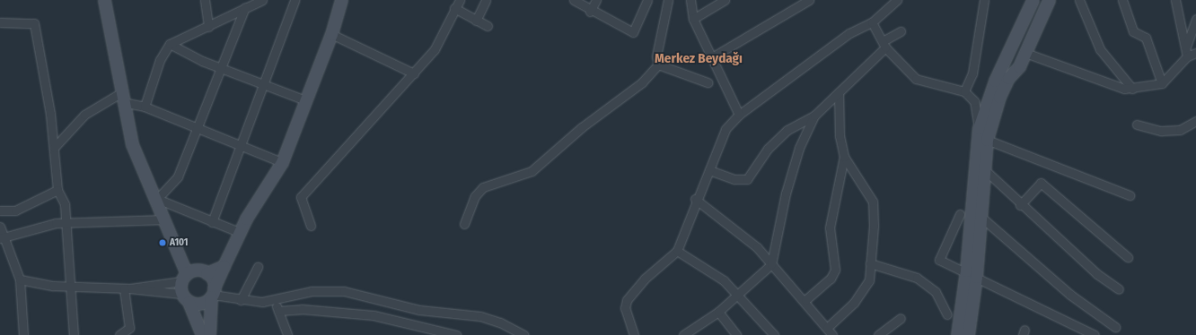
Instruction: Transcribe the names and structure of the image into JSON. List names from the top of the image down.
{
  "districts": ["Merkez Beydağı"],
  "places": ["A101"]
}
